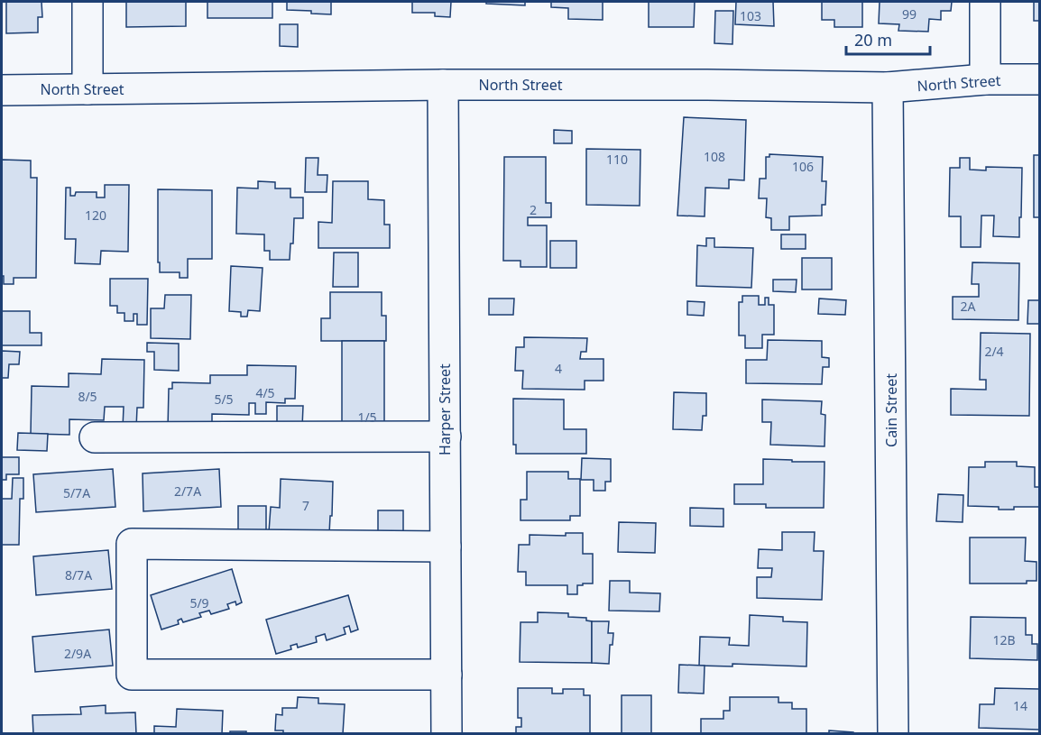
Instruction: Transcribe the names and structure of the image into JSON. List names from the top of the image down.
{
  "streets": {
    "street": ["North Street", "Harper Street", "Cain Street"]
  },
  "crossings": [
    ["North Street", "Harper Street"],
    ["North Street", "Cain Street"]
  ],
  "house_numbers": [
    "99",
    "103",
    "108",
    "110",
    "106",
    "2",
    "120",
    "2A",
    "2/4",
    "4",
    "4/5",
    "8/5",
    "5/5",
    "1/5",
    "2/7A",
    "5/7A",
    "7",
    "8/7A",
    "5/9",
    "12B",
    "2/9A",
    "14"
  ],
  "scale_bar": "20 m"
}
